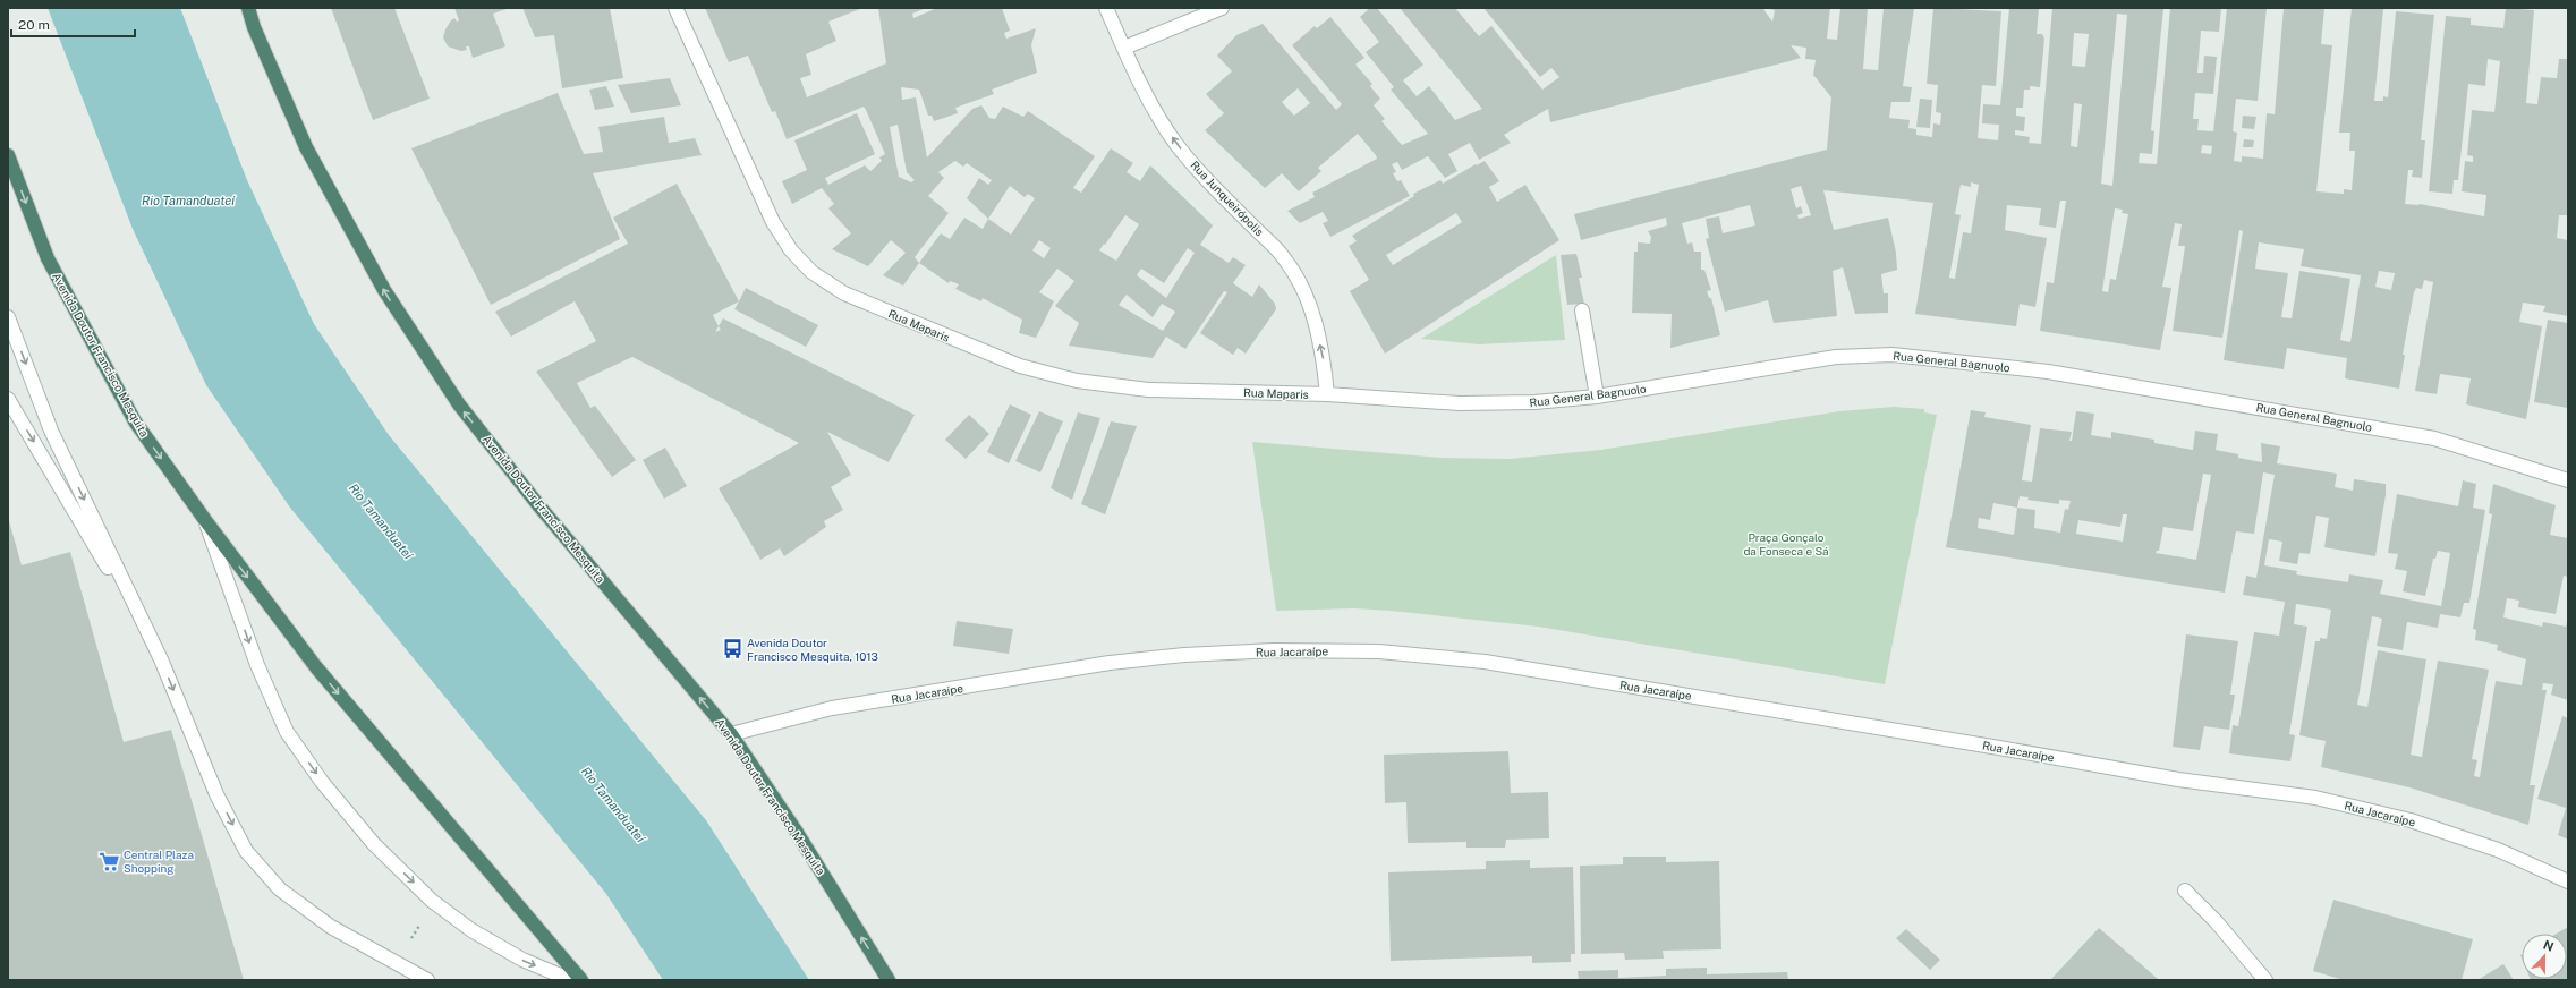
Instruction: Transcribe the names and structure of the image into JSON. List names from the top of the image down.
{
  "streets": {
    "highway": ["Avenida Doutor Francisco Mesquita"],
    "street": [
      "Rua Junqueirópolis",
      "Rua Maparis",
      "Rua General Bagnuolo",
      "Rua Jacaraípe"
    ]
  },
  "crossings": [
    ["Rua Junqueirópolis", "Rua Maparis"],
    ["Rua Junqueirópolis", "Rua General Bagnuolo"],
    ["Rua Maparis", "Rua General Bagnuolo"],
    ["Avenida Doutor Francisco Mesquita", "Rua Jacaraípe"]
  ],
  "one_way": ["Rua Junqueirópolis"],
  "water": ["Rio Tamanduateí"],
  "parks": ["Praça Gonçalo da Fonseca e Sá"],
  "places": {
    "bus stop": ["Avenida Doutor Francisco Mesquita, 1013"],
    "supermarket": ["Central Plaza Shopping"]
  },
  "scale_bar": "20 m",
  "north": "top"
}
